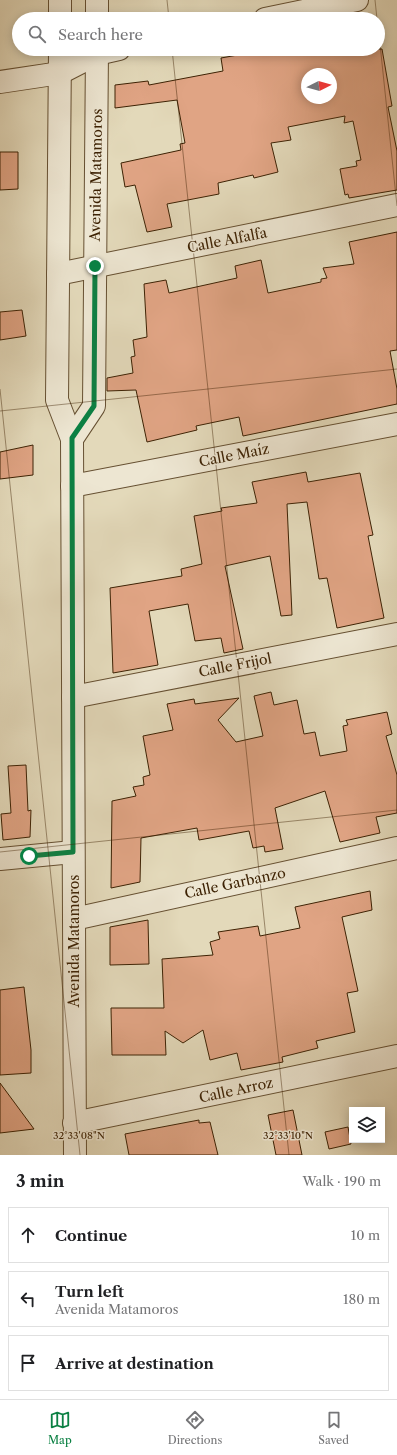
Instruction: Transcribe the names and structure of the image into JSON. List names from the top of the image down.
{
  "streets": {
    "street": [
      "Avenida Matamoros",
      "Calle Alfalfa",
      "Calle Maíz",
      "Calle Frijol",
      "Calle Garbanzo",
      "Calle Arroz"
    ]
  },
  "crossings": [
    ["Avenida Matamoros", "Calle Alfalfa"],
    ["Avenida Matamoros", "Calle Maíz"],
    ["Avenida Matamoros", "Calle Frijol"],
    ["Avenida Matamoros", "Calle Garbanzo"],
    ["Avenida Matamoros", "Calle Arroz"]
  ],
  "north": "right",
  "page": {
    "search": "Search here",
    "heading": ["3 min", "Walk · 190 m"],
    "list": [
      ["Continue", "10 m"],
      ["Turn left", "Avenida Matamoros", "180 m"],
      "Arrive at destination"
    ],
    "nav": ["Map", "Directions", "Saved"]
  },
  "coordinates": ["32°33'08\"N", "32°33'10\"N"]
}
